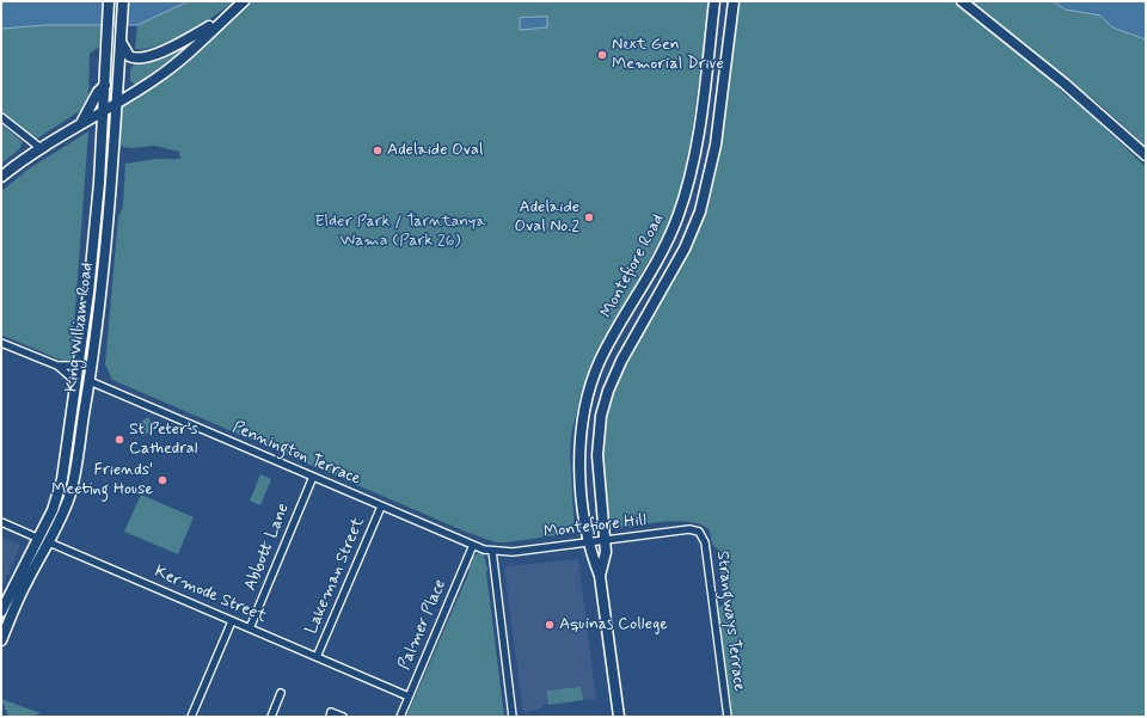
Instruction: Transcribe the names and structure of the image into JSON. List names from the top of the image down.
{
  "streets": {
    "main road": ["Montefiore Road", "King William Road"],
    "street": [
      "Pennington Terrace",
      "Montefiore Hill",
      "Abbott Lane",
      "Lakeman Street",
      "Kermode Street",
      "Strangways Terrace",
      "Palmer Place"
    ]
  },
  "crossings": [
    ["Montefiore Road", "Montefiore Hill"],
    ["King William Road", "Pennington Terrace"],
    ["King William Road", "Kermode Street"],
    ["Pennington Terrace", "Montefiore Hill"],
    ["Pennington Terrace", "Abbott Lane"],
    ["Pennington Terrace", "Lakeman Street"],
    ["Pennington Terrace", "Palmer Place"],
    ["Montefiore Hill", "Strangways Terrace"],
    ["Abbott Lane", "Kermode Street"],
    ["Lakeman Street", "Kermode Street"],
    ["Kermode Street", "Palmer Place"]
  ],
  "parks": ["Elder Park / Tarntanya Wama (Park 26)"],
  "places": [
    "Next Gen Memorial Drive",
    "Adelaide Oval",
    "Adelaide Oval No.2",
    "St Peter’s Cathedral",
    "Friends' Meeting House",
    "Aquinas College"
  ]
}
